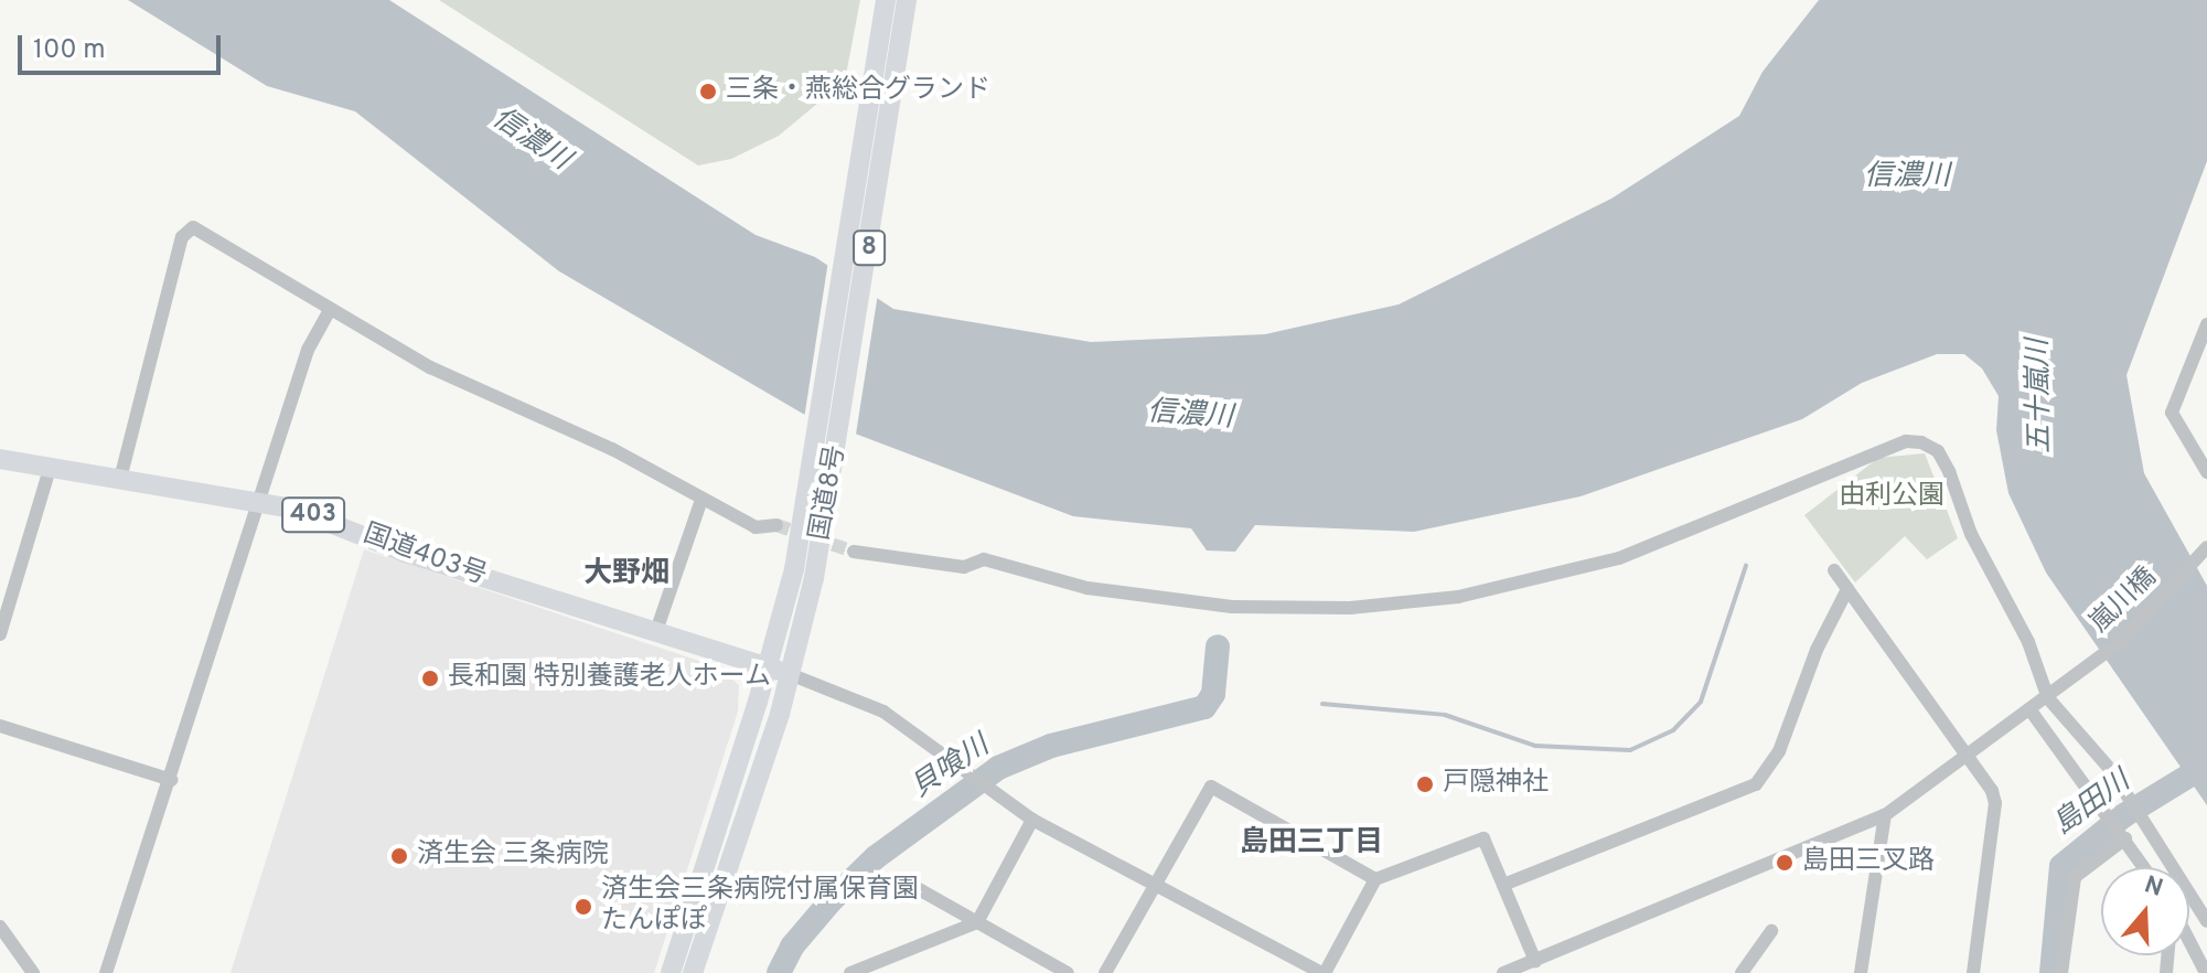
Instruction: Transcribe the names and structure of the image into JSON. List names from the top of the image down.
{
  "streets": {
    "highway": [
      "8",
      "国道8号",
      "403",
      "国道403号"
    ],
    "street": ["嵐川橋"]
  },
  "crossings": [
    ["国道8号", "国道403号"]
  ],
  "districts": ["大野畑", "島田三丁目"],
  "water": [
    "信濃川",
    "五十嵐川",
    "貝喰川",
    "島田川"
  ],
  "parks": ["由利公園"],
  "places": [
    "三条・燕総合グランド",
    "長和園 特別養護老人ホーム",
    "戸隠神社",
    "済生会 三条病院",
    "島田三叉路",
    "済生会三条病院付属保育園 たんぽぽ"
  ],
  "scale_bar": "100 m",
  "north": "top"
}
